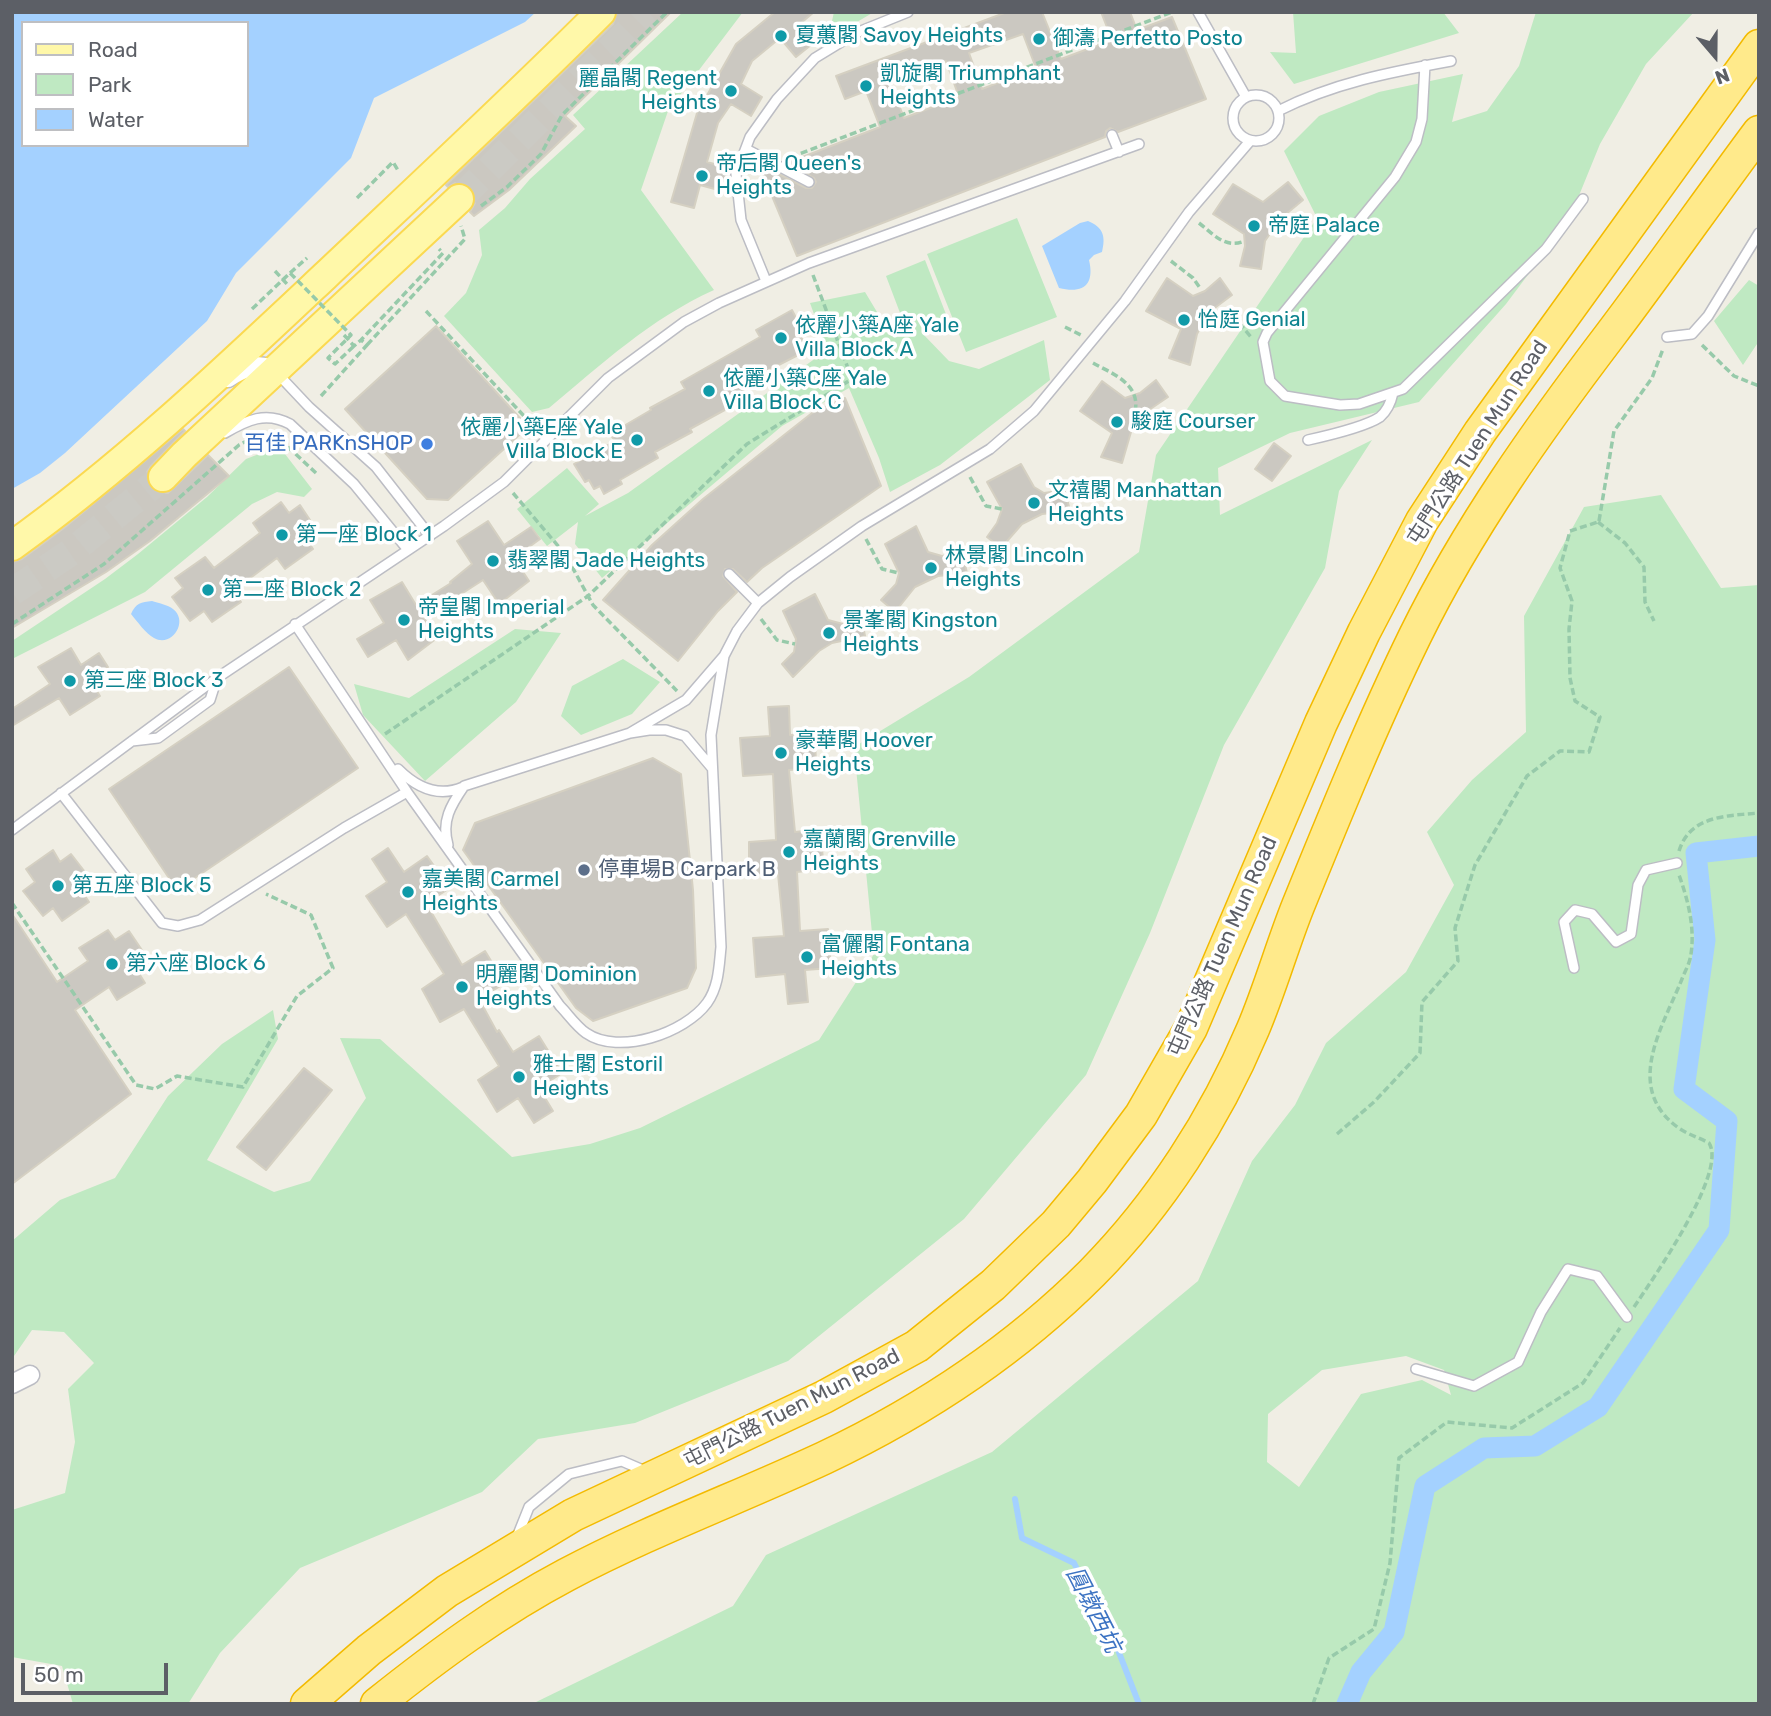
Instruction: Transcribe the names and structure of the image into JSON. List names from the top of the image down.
{
  "streets": {
    "highway": ["屯門公路 Tuen Mun Road"]
  },
  "water": ["圓墩西坑"],
  "places": [
    "夏蕙閣 Savoy Heights",
    "御濤 Perfetto Posto",
    "凱旋閣 Triumphant Heights",
    "麗晶閣 Regent Heights",
    "帝后閣 Queen's Heights",
    "帝庭 Palace",
    "怡庭 Genial",
    "依麗小築A座 Yale Villa Block A",
    "依麗小築C座 Yale Villa Block C",
    "駿庭 Courser",
    "依麗小築E座 Yale Villa Block E",
    "百佳 PARKnSHOP",
    "文禧閣 Manhattan Heights",
    "第一座 Block 1",
    "翡翠閣 Jade Heights",
    "林景閣 Lincoln Heights",
    "第二座 Block 2",
    "帝皇閣 Imperial Heights",
    "景峯閣 Kingston Heights",
    "第三座 Block 3",
    "豪華閣 Hoover Heights",
    "嘉蘭閣 Grenville Heights",
    "停車場B Carpark B",
    "第五座 Block 5",
    "嘉美閣 Carmel Heights",
    "富儷閣 Fontana Heights",
    "第六座 Block 6",
    "明麗閣 Dominion Heights",
    "雅士閣 Estoril Heights"
  ],
  "legend": ["Road", "Park", "Water"],
  "scale_bar": "50 m",
  "north": "bottom"
}
